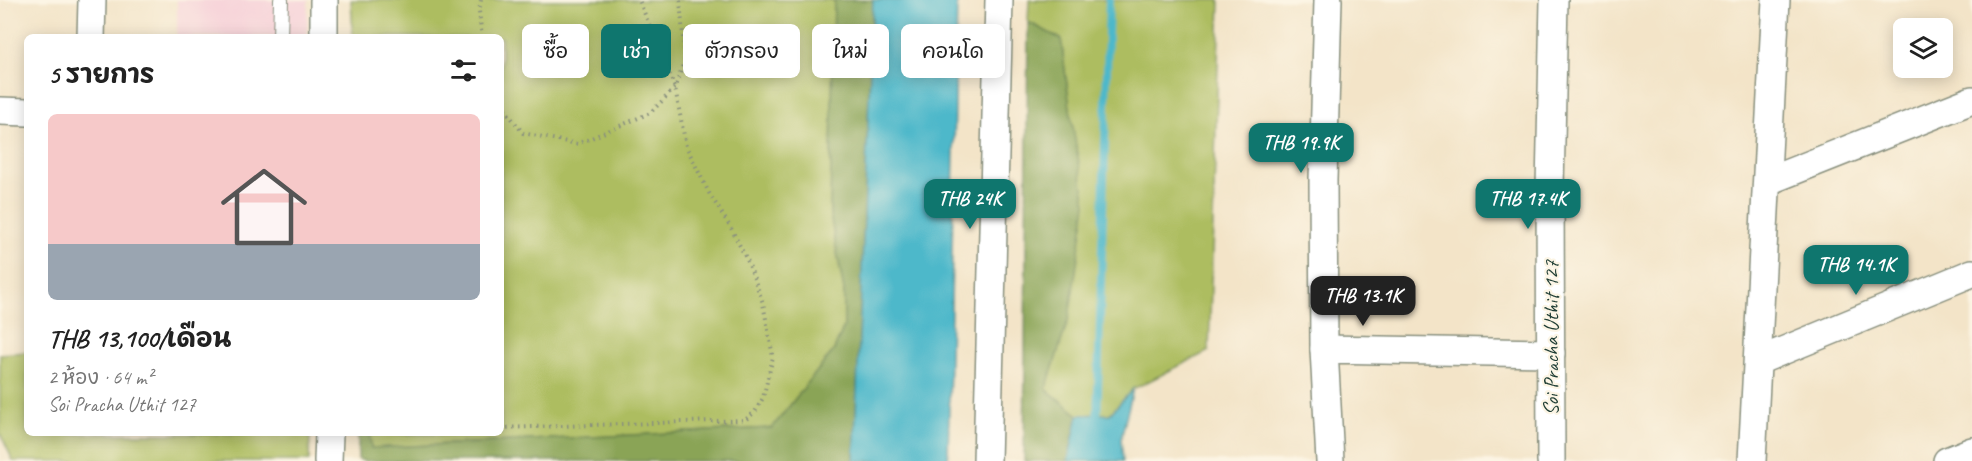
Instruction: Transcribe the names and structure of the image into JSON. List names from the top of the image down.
{
  "streets": {
    "street": ["Soi Pracha Uthit 127"]
  },
  "page": {
    "chip": [
      "ซื้อ",
      "เช่า",
      "ตัวกรอง",
      "ใหม่",
      "คอนโด"
    ],
    "heading": "5 รายการ",
    "list": [
      {
        "name": "THB 13,100/เดือน",
        "note": "2 ห้อง · 64 m² · Soi Pracha Uthit 127"
      }
    ],
    "price": [
      "THB 19.9K",
      "THB 24K",
      "THB 17.4K",
      "THB 14.1K",
      "THB 13.1K"
    ]
  }
}
